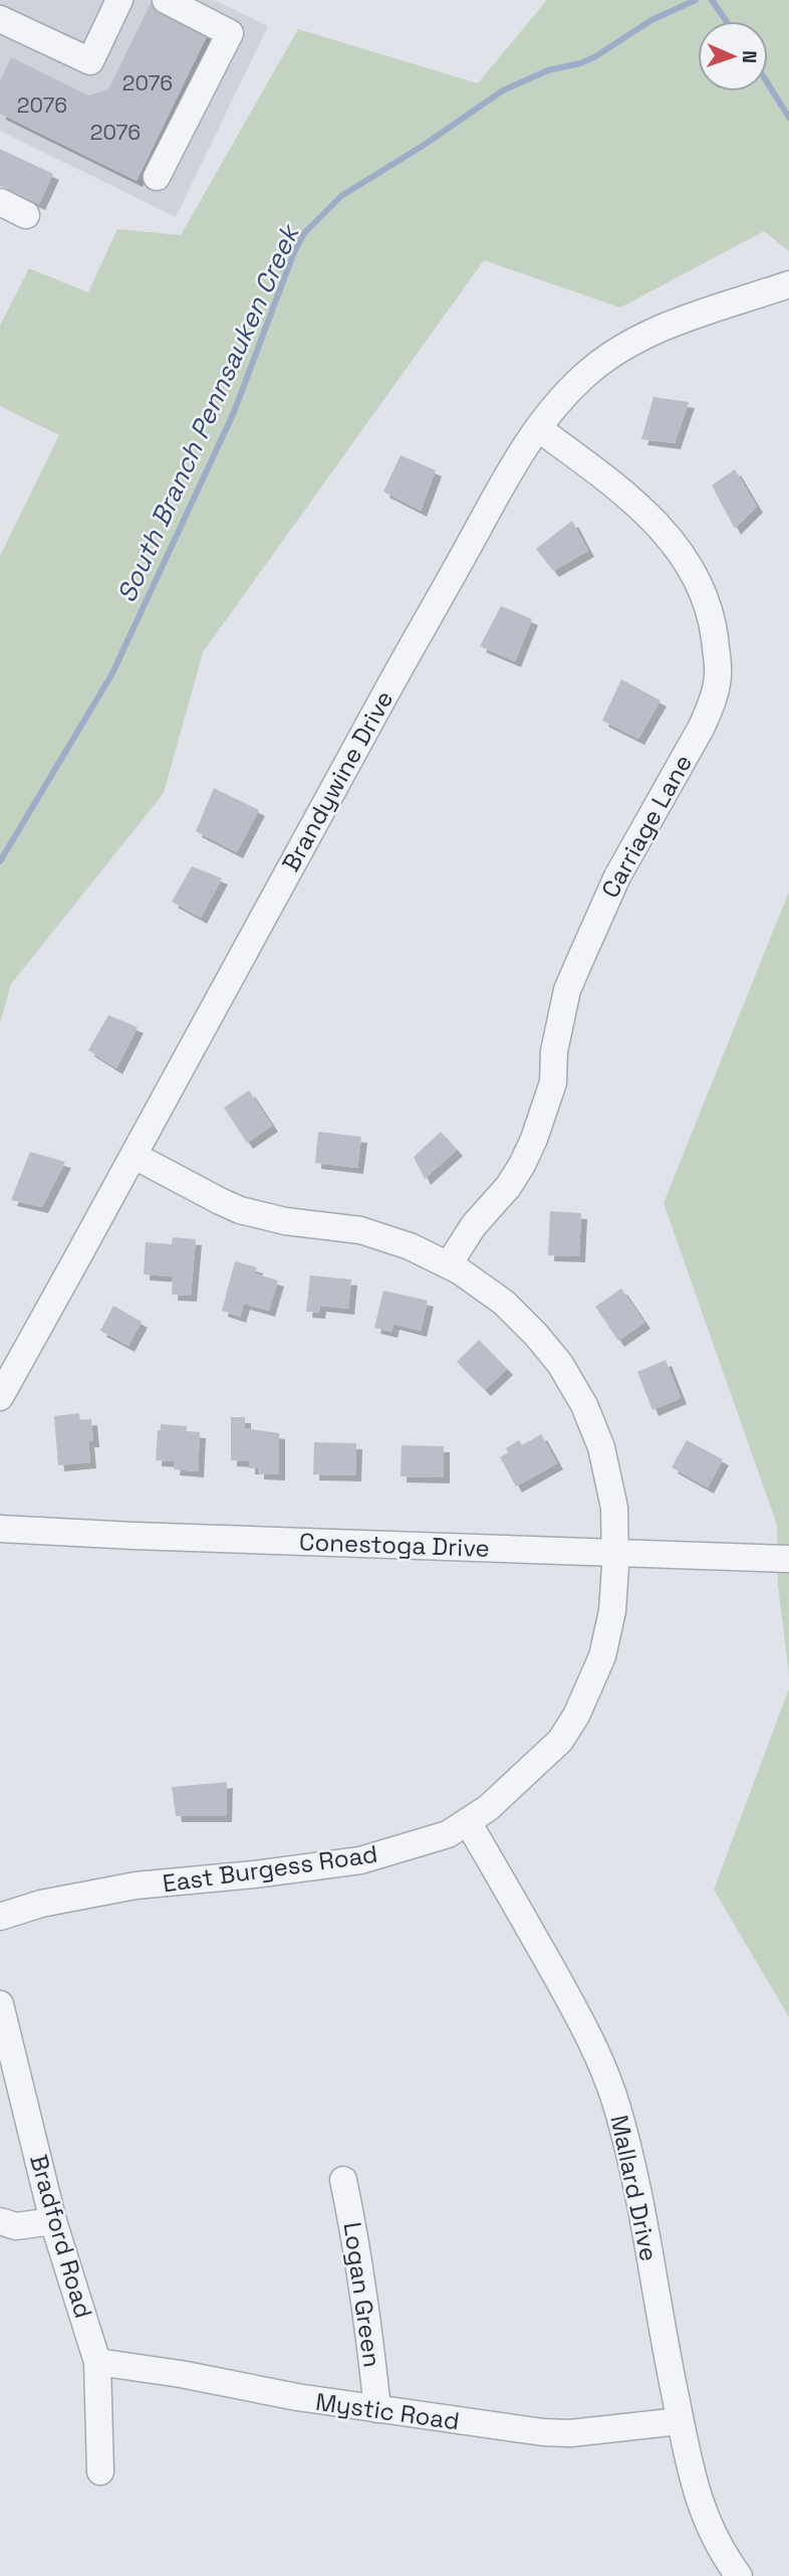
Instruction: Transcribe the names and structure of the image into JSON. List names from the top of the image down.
{
  "streets": {
    "street": [
      "Brandywine Drive",
      "Carriage Lane",
      "Conestoga Drive",
      "East Burgess Road",
      "Mallard Drive",
      "Bradford Road",
      "Logan Green",
      "Mystic Road"
    ]
  },
  "crossings": [
    ["Brandywine Drive", "Carriage Lane"],
    ["Brandywine Drive", "East Burgess Road"],
    ["Carriage Lane", "East Burgess Road"],
    ["Conestoga Drive", "East Burgess Road"],
    ["East Burgess Road", "Mallard Drive"],
    ["Mallard Drive", "Mystic Road"],
    ["Bradford Road", "Mystic Road"],
    ["Logan Green", "Mystic Road"]
  ],
  "water": ["South Branch Pennsauken Creek"],
  "house_numbers": ["2076", "2076", "2076"],
  "north": "right"
}
